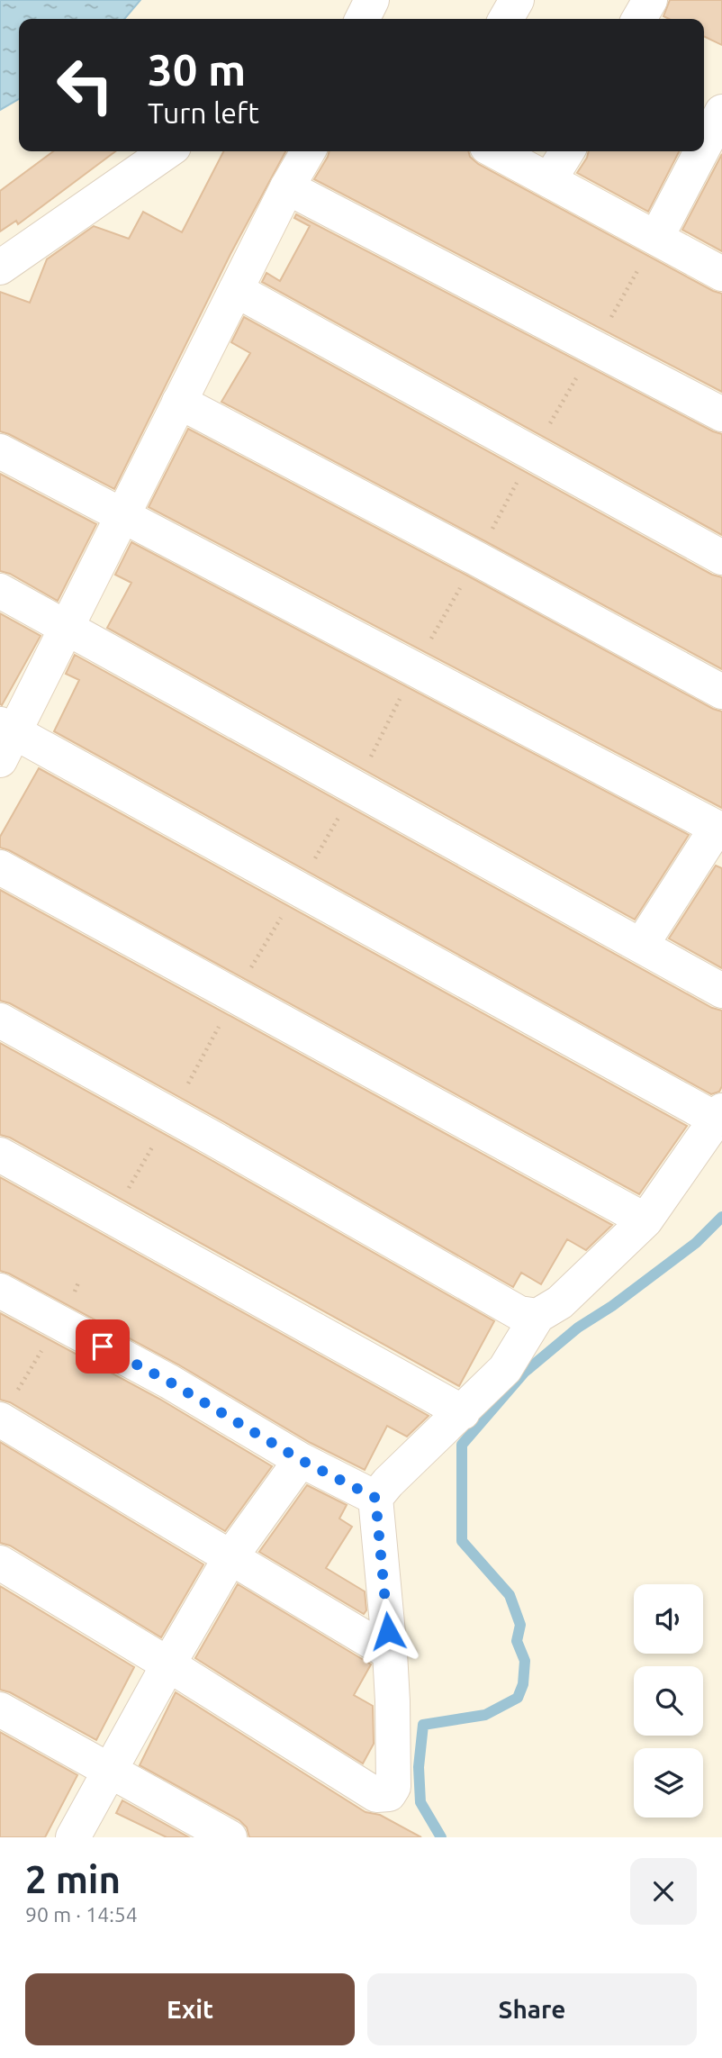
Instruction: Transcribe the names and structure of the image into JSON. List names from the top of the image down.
{
  "page": {
    "turn": ["30 m", "Turn left"],
    "heading": ["2 min", "90 m · 14:54"],
    "buttons": ["Exit", "Share"]
  }
}
